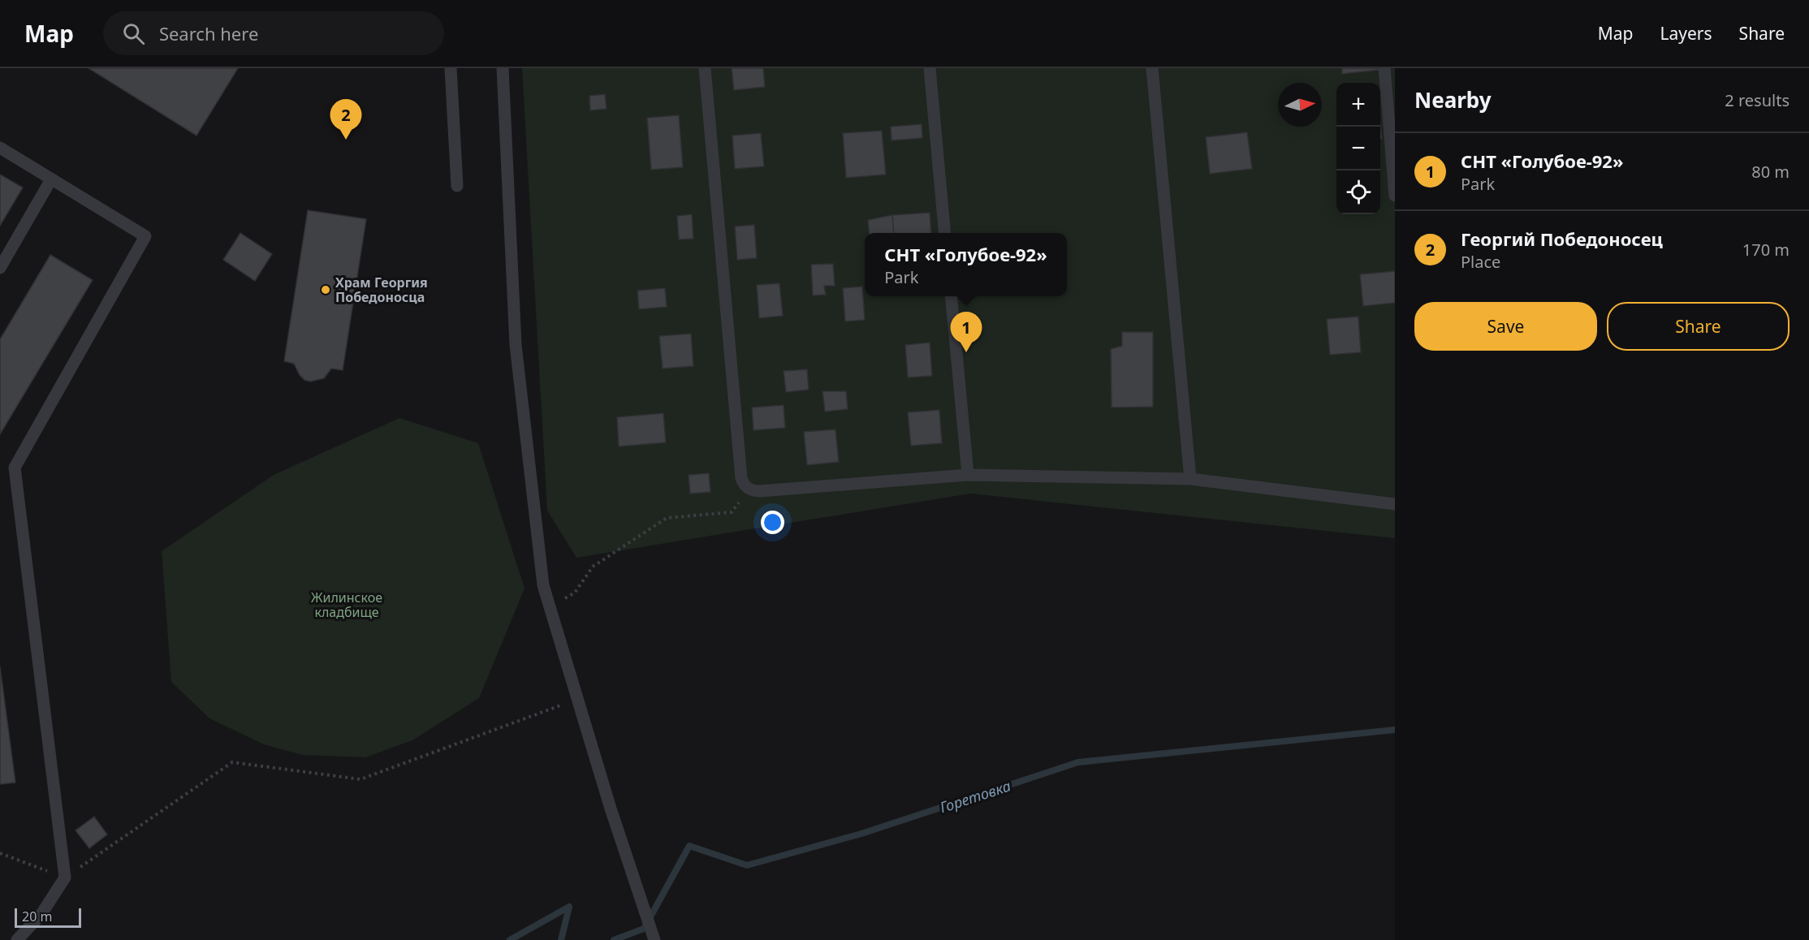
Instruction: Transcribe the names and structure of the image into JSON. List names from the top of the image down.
{
  "water": ["Горетовка"],
  "parks": ["Жилинское кладбище"],
  "places": ["Храм Георгия Победоносца"],
  "scale_bar": "20 m",
  "north": "right",
  "page": {
    "header": "Map",
    "search": "Search here",
    "nav": ["Map", "Layers", "Share"],
    "heading": ["Nearby", "2 results"],
    "map_buttons": ["+", "−"],
    "pins": ["2", "1"],
    "list": [
      {
        "mark": "1",
        "name": "СНТ «Голубое-92»",
        "note": "Park",
        "value": "80 m"
      },
      {
        "mark": "2",
        "name": "Георгий Победоносец",
        "note": "Place",
        "value": "170 m"
      }
    ],
    "popup": ["СНТ «Голубое-92»", "Park"],
    "buttons": ["Save", "Share"],
    "scale": "20 m"
  }
}
